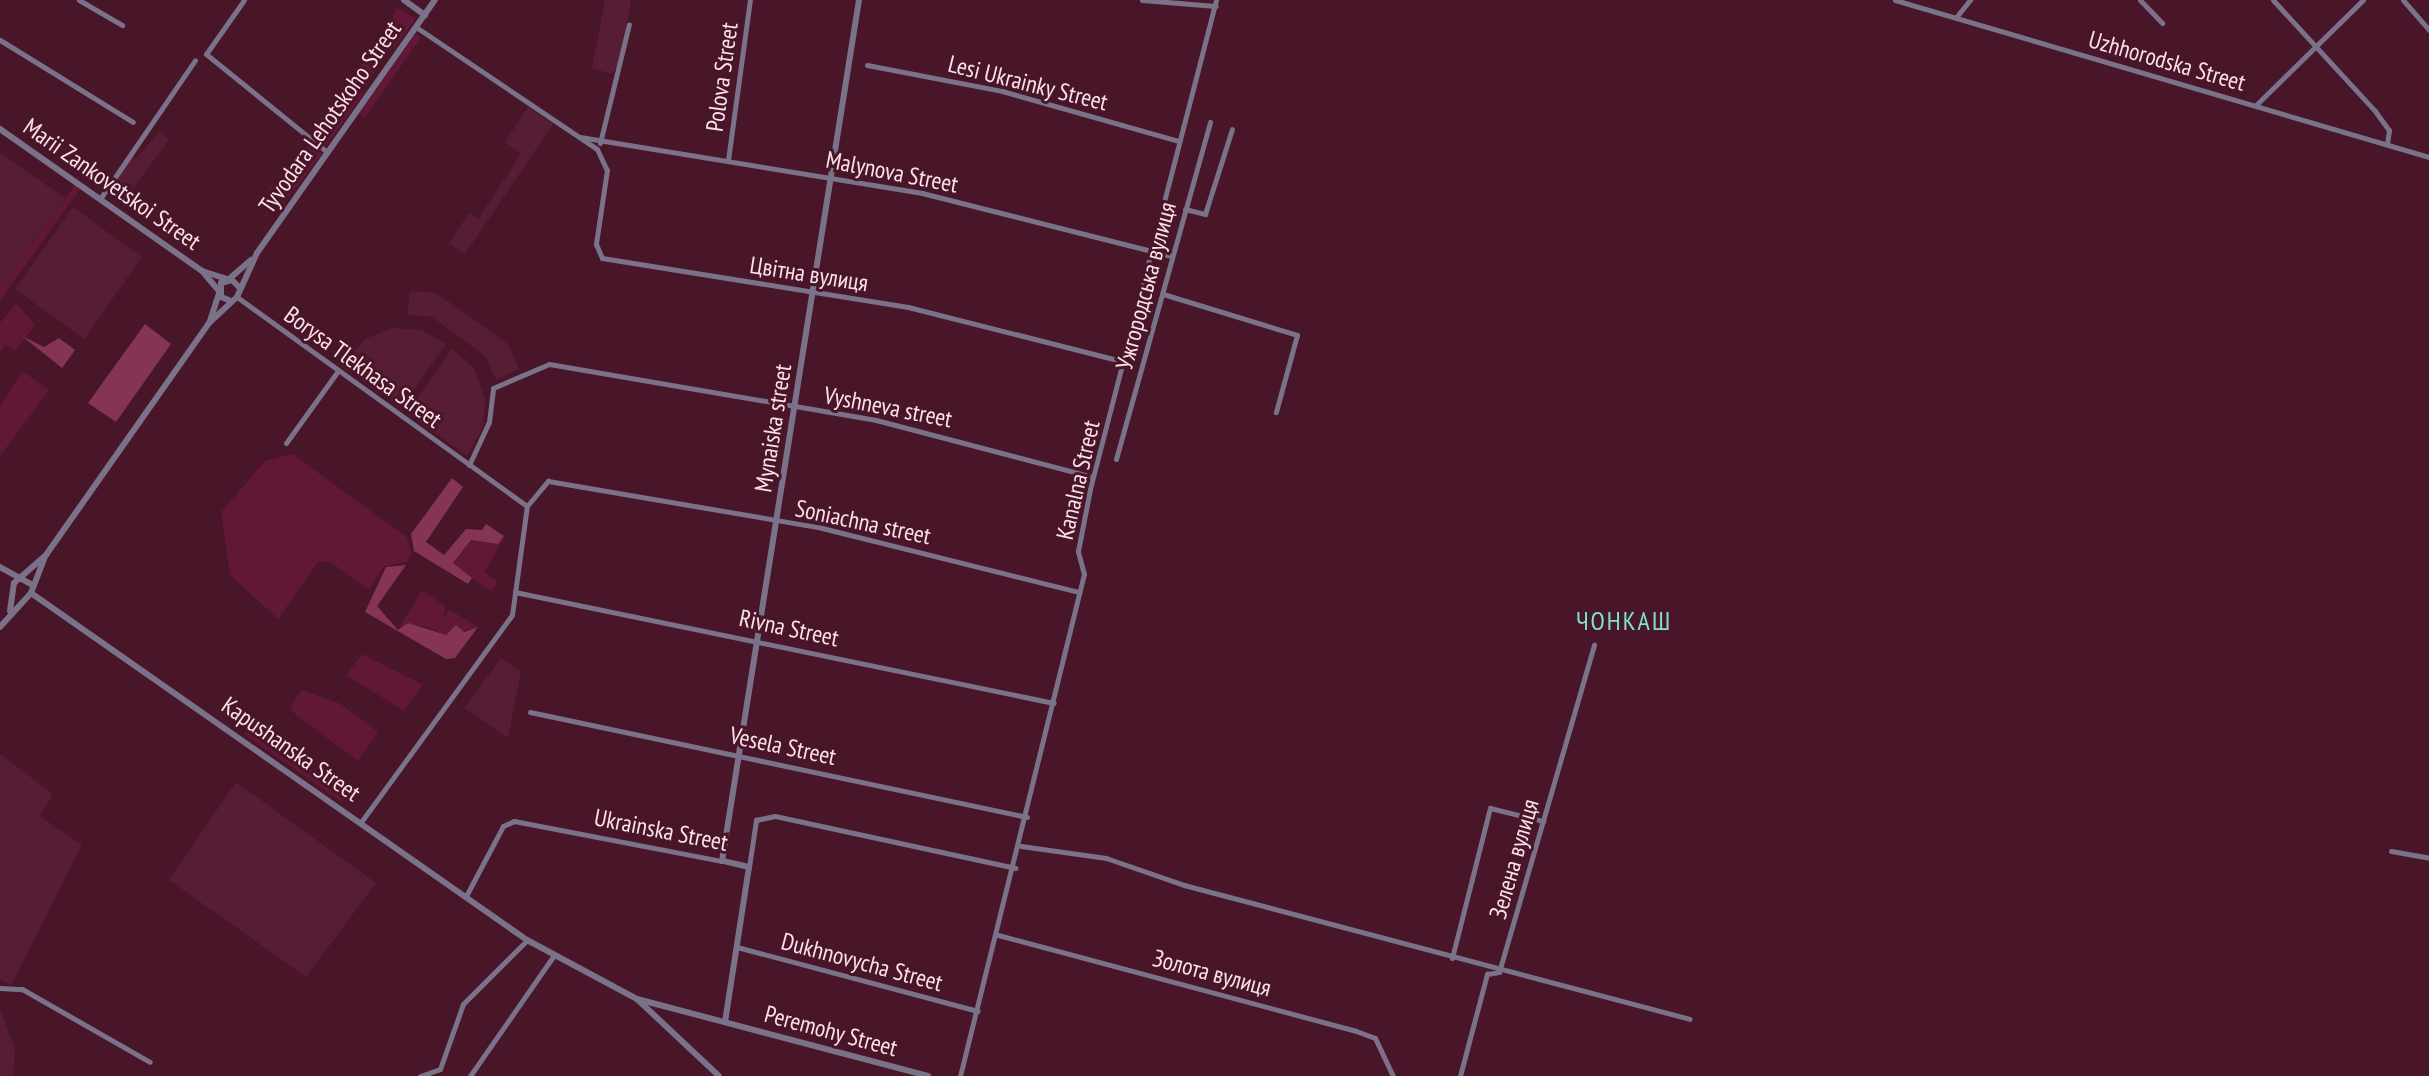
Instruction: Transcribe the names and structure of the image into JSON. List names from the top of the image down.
{
  "streets": {
    "street": [
      "Uzhhorodska Street",
      "Polova Street",
      "Lesi Ukrainky Street",
      "Tyvodara Lehotskoho Street",
      "Malynova Street",
      "Marii Zankovetskoi Street",
      "Цвітна вулиця",
      "Ужгородська вулиця",
      "Borysa Tlekhasa Street",
      "Vyshneva street",
      "Mynaiska street",
      "Kanalna Street",
      "Soniachna street",
      "Rivna Street",
      "Vesela Street",
      "Kapushanska Street",
      "Ukrainska Street",
      "Зелена вулиця",
      "Dukhnovycha Street",
      "Золота вулиця",
      "Peremohy Street"
    ]
  },
  "crossings": [
    ["Polova Street", "Malynova Street"],
    ["Lesi Ukrainky Street", "Kanalna Street"],
    ["Tyvodara Lehotskoho Street", "Marii Zankovetskoi Street"],
    ["Tyvodara Lehotskoho Street", "Borysa Tlekhasa Street"],
    ["Malynova Street", "Ужгородська вулиця"],
    ["Malynova Street", "Mynaiska street"],
    ["Malynova Street", "Kanalna Street"],
    ["Цвітна вулиця", "Mynaiska street"],
    ["Цвітна вулиця", "Kanalna Street"],
    ["Borysa Tlekhasa Street", "Vyshneva street"],
    ["Borysa Tlekhasa Street", "Soniachna street"],
    ["Vyshneva street", "Mynaiska street"],
    ["Vyshneva street", "Kanalna Street"],
    ["Mynaiska street", "Soniachna street"],
    ["Mynaiska street", "Rivna Street"],
    ["Mynaiska street", "Vesela Street"],
    ["Mynaiska street", "Ukrainska Street"],
    ["Kanalna Street", "Soniachna street"],
    ["Kanalna Street", "Rivna Street"],
    ["Kanalna Street", "Vesela Street"],
    ["Kanalna Street", "Ukrainska Street"],
    ["Kanalna Street", "Dukhnovycha Street"],
    ["Kanalna Street", "Золота вулиця"],
    ["Kapushanska Street", "Ukrainska Street"],
    ["Kapushanska Street", "Peremohy Street"],
    ["Ukrainska Street", "Peremohy Street"],
    ["Dukhnovycha Street", "Peremohy Street"]
  ],
  "districts": ["ЧОНКАШ"]
}
